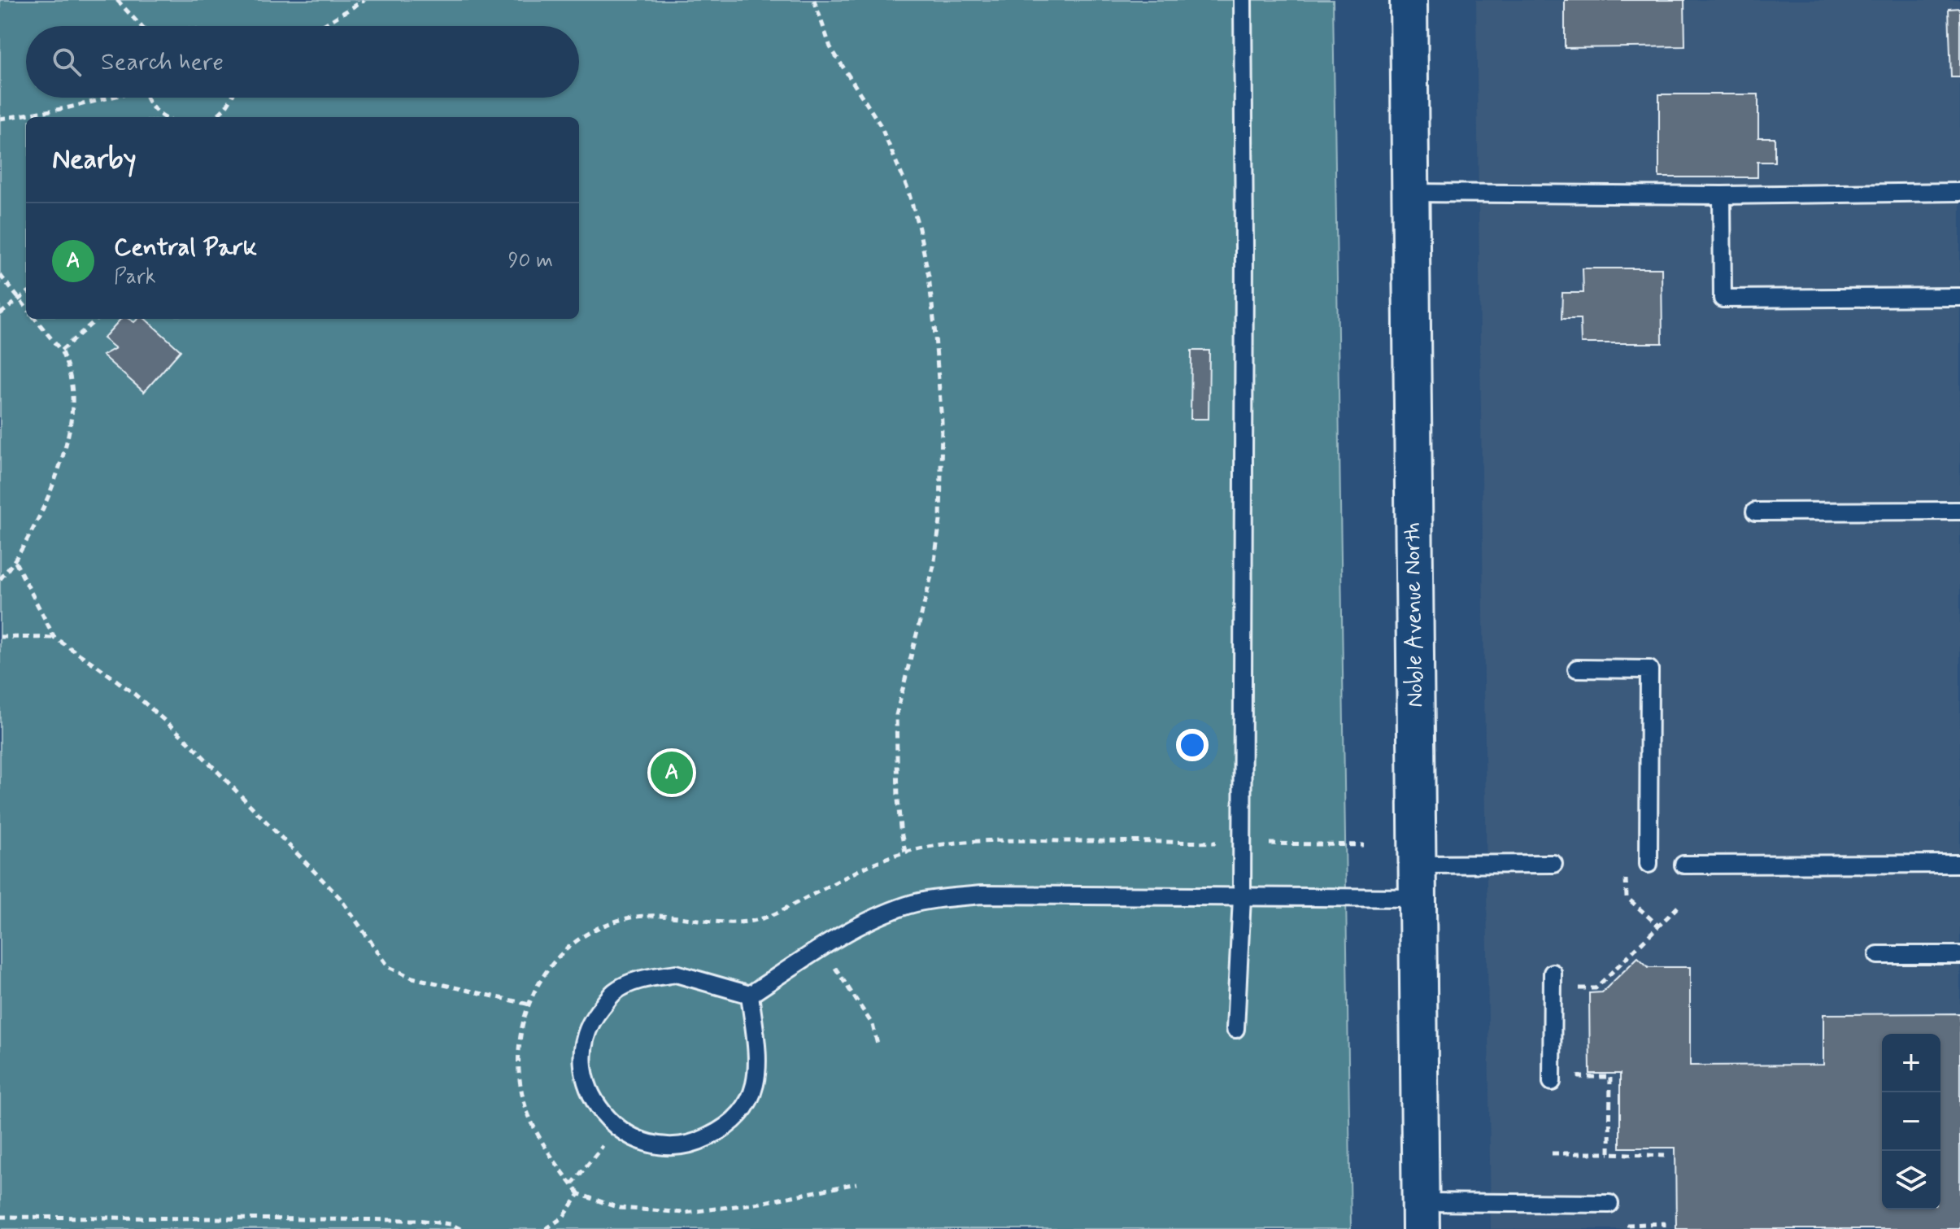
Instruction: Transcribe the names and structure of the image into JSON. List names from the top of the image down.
{
  "streets": {
    "street": ["Noble Avenue North"]
  },
  "page": {
    "search": "Search here",
    "heading": "Nearby",
    "list": [
      {
        "mark": "A",
        "name": "Central Park",
        "note": "Park",
        "value": "90 m"
      }
    ],
    "pins": "A",
    "map_buttons": ["+", "−"]
  }
}
